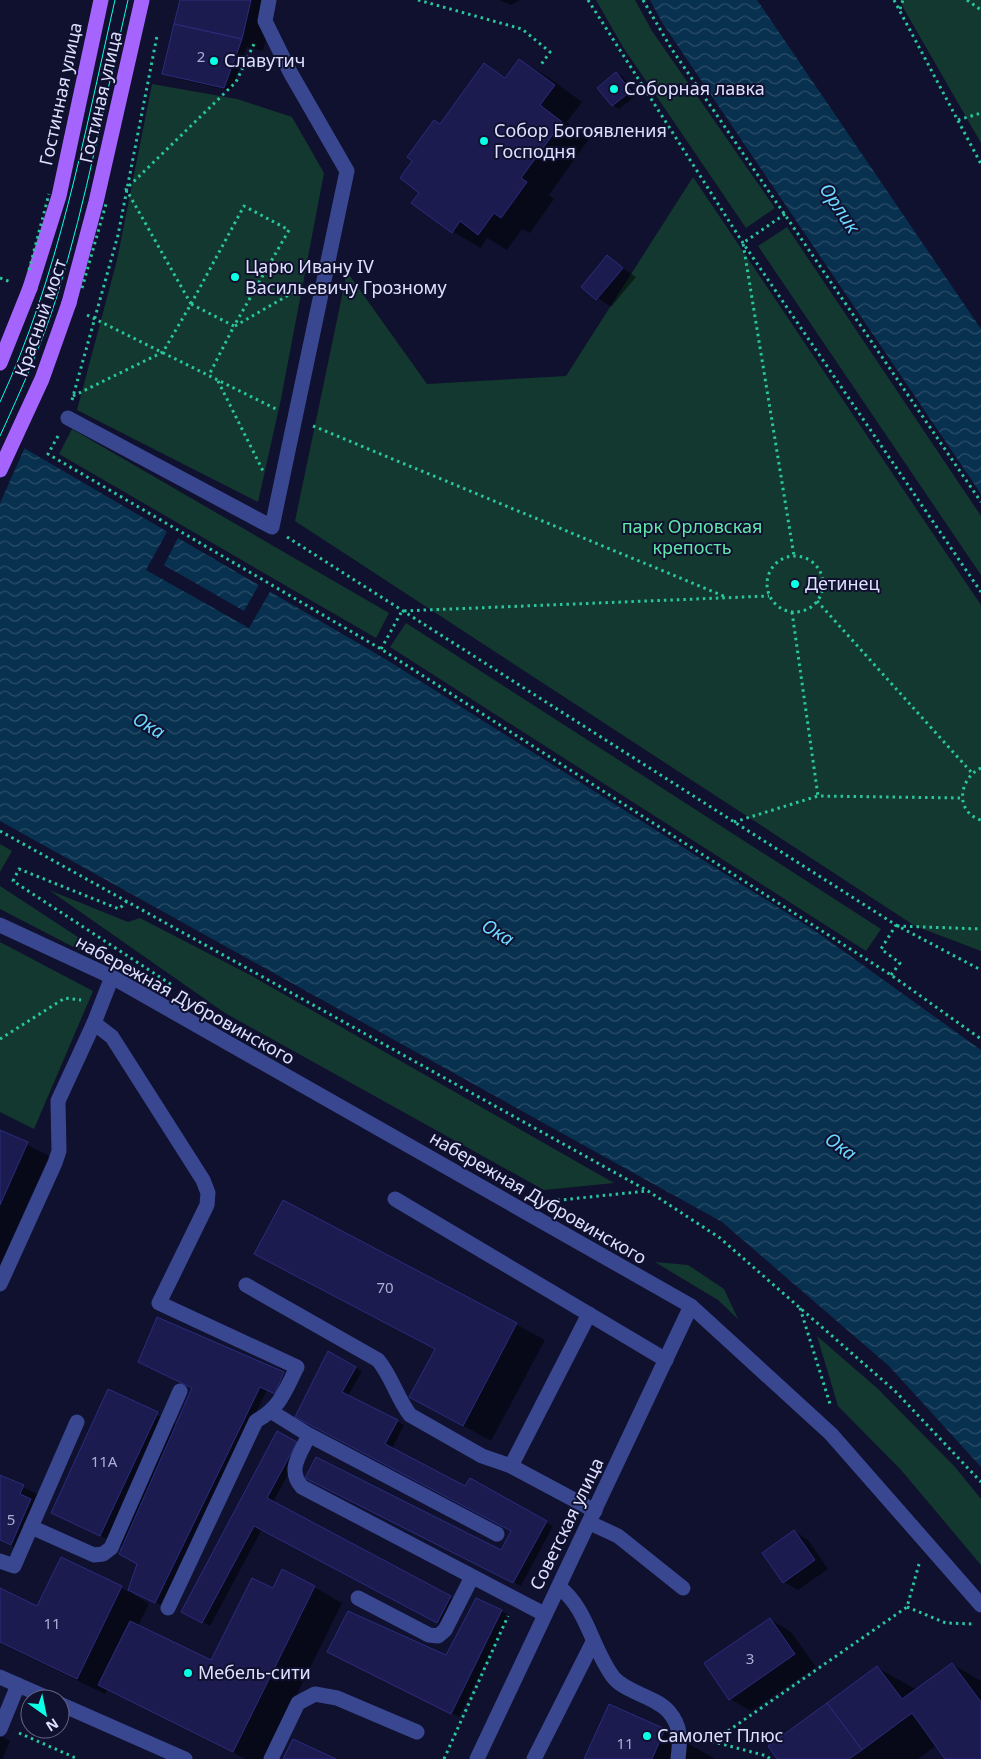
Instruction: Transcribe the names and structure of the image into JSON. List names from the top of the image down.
{
  "streets": {
    "main road": ["Гостинная улица", "Гостиная улица", "Красный мост"],
    "street": ["набережная Дубровинского", "Советская улица"]
  },
  "crossings": [
    ["Гостинная улица", "Красный мост"],
    ["Гостиная улица", "Красный мост"],
    ["набережная Дубровинского", "Советская улица"]
  ],
  "water": ["Орлик", "Ока"],
  "parks": ["парк Орловская крепость"],
  "places": [
    "Славутич",
    "Соборная лавка",
    "Собор Богоявления Господня",
    "Царю Ивану IV Васильевичу Грозному",
    "Детинец",
    "Мебель-сити",
    "Самолет Плюс"
  ],
  "house_numbers": [
    "2",
    "70",
    "11А",
    "5",
    "11",
    "3",
    "11"
  ],
  "north": "bottom right"
}
